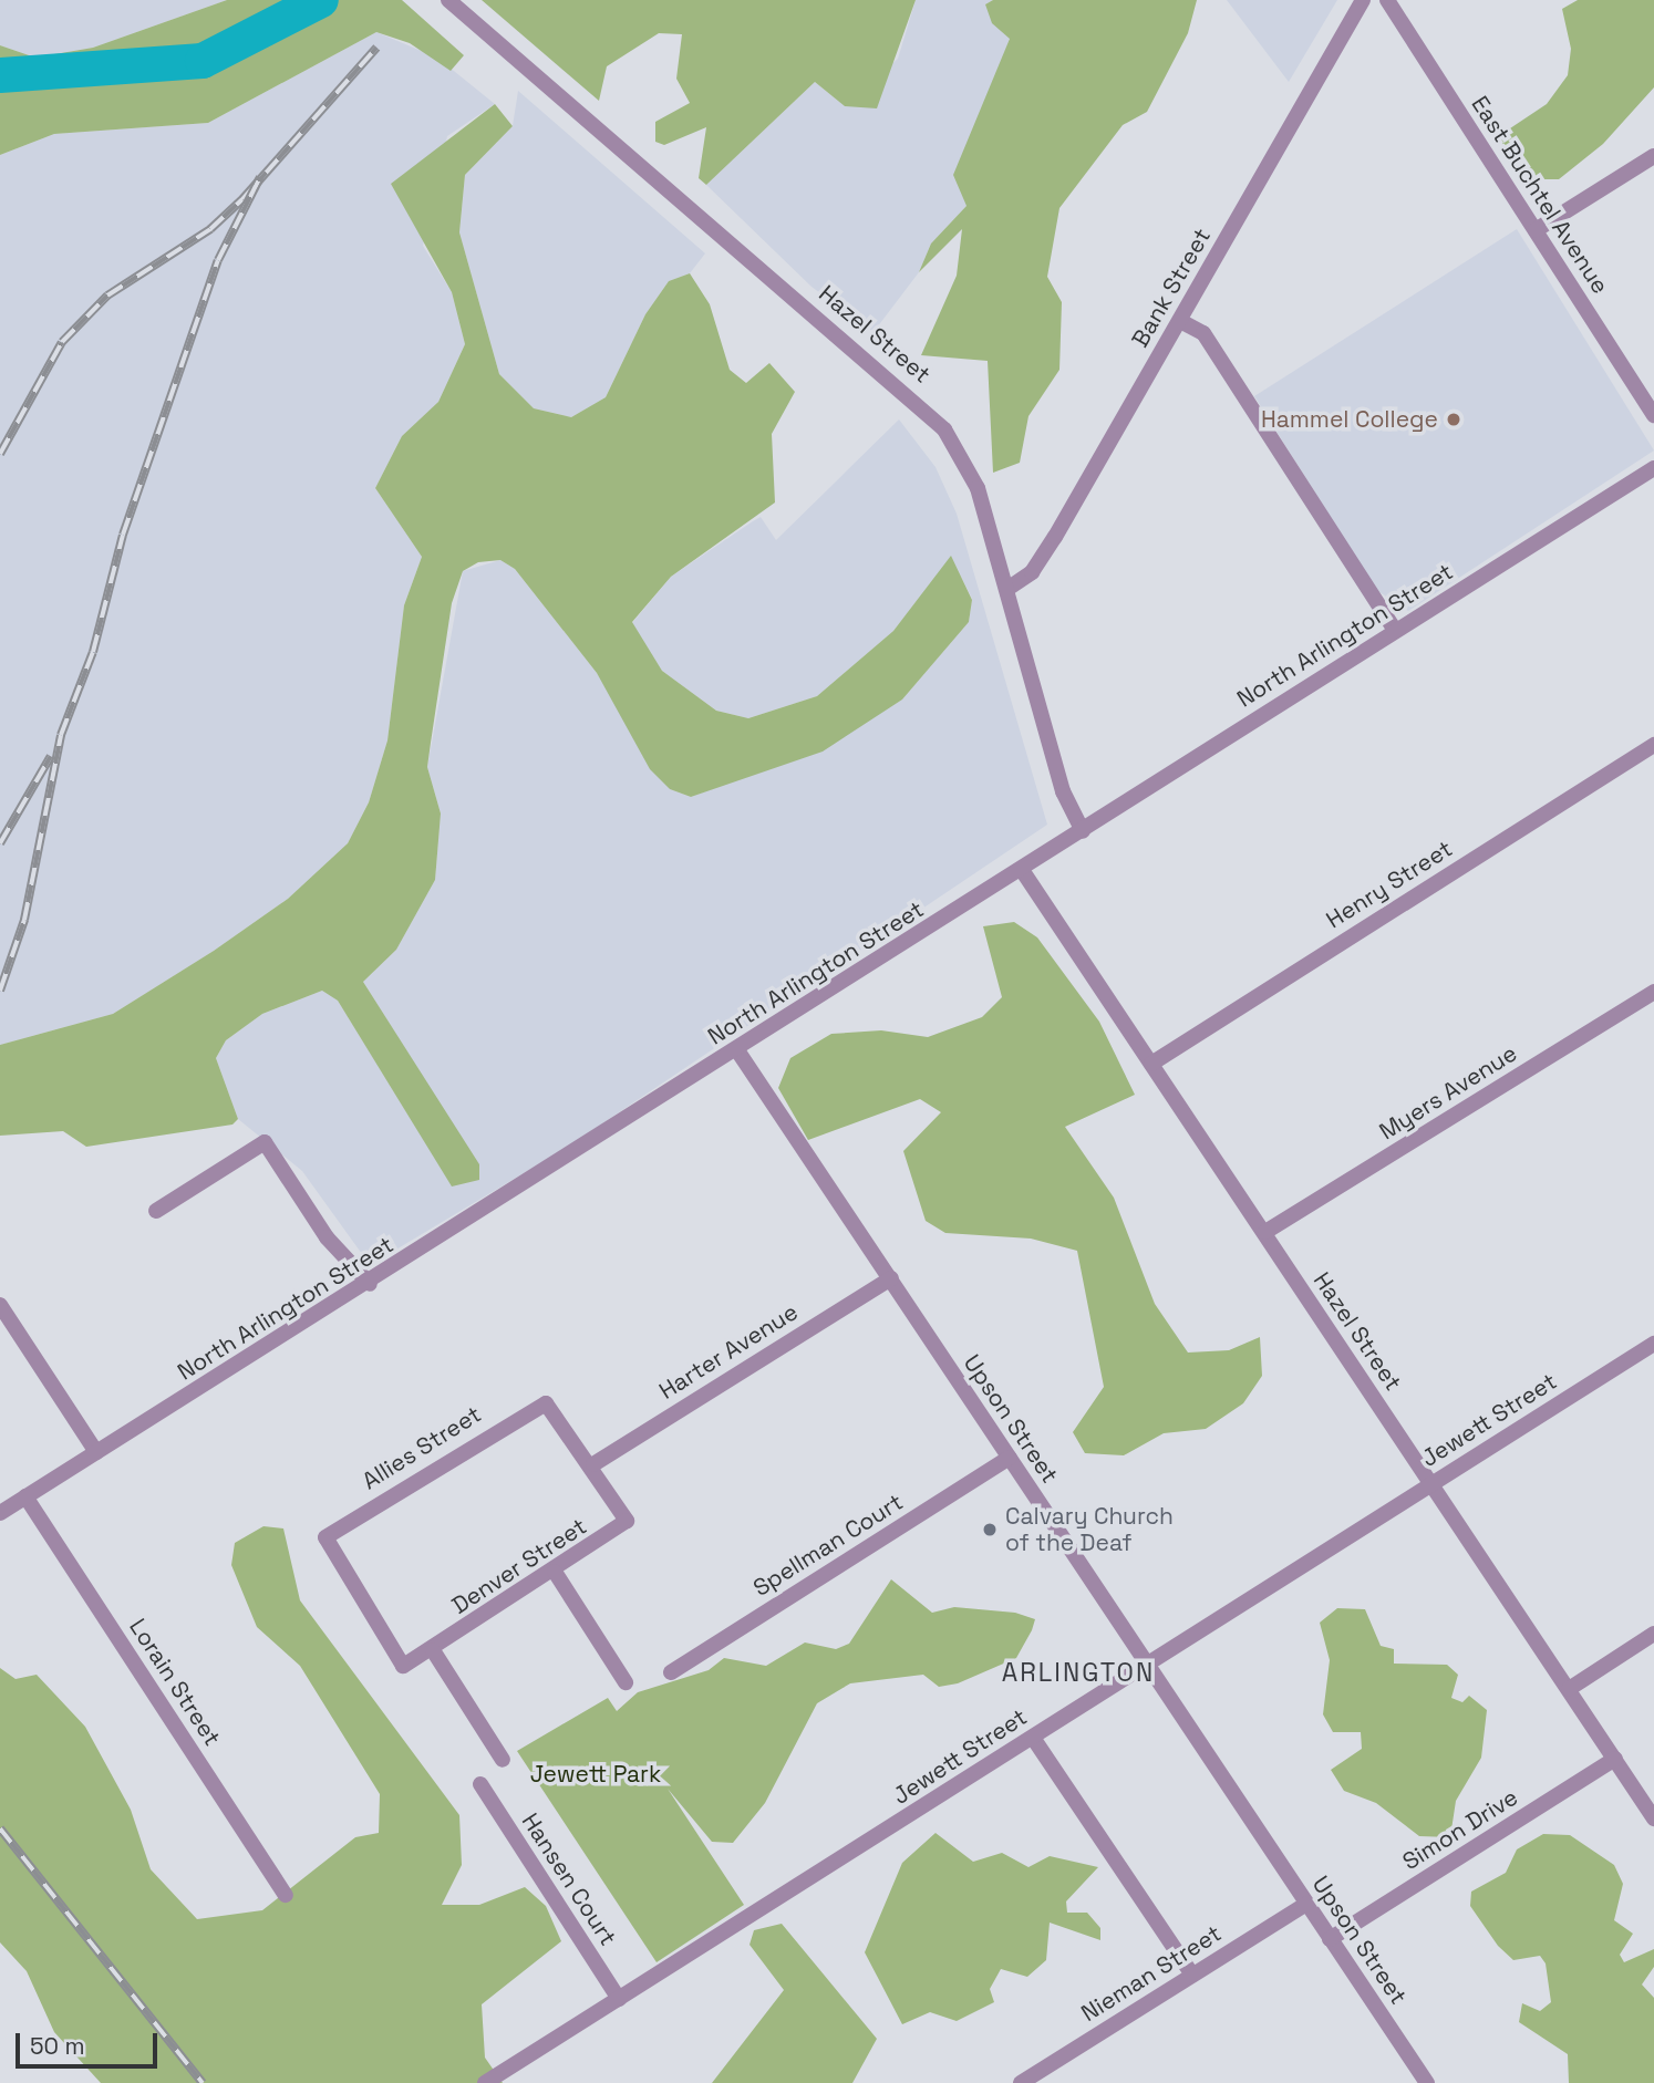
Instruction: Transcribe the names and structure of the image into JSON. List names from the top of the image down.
{
  "streets": {
    "street": [
      "East Buchtel Avenue",
      "Bank Street",
      "Hazel Street",
      "North Arlington Street",
      "Henry Street",
      "Myers Avenue",
      "Harter Avenue",
      "Upson Street",
      "Jewett Street",
      "Allies Street",
      "Spellman Court",
      "Denver Street",
      "Lorain Street",
      "Simon Drive",
      "Hansen Court",
      "Nieman Street"
    ]
  },
  "crossings": [
    ["Bank Street", "Hazel Street"],
    ["Hazel Street", "North Arlington Street"],
    ["Hazel Street", "Henry Street"],
    ["Hazel Street", "Myers Avenue"],
    ["Hazel Street", "Jewett Street"],
    ["Hazel Street", "Simon Drive"],
    ["North Arlington Street", "Upson Street"],
    ["North Arlington Street", "Lorain Street"],
    ["Harter Avenue", "Upson Street"],
    ["Harter Avenue", "Allies Street"],
    ["Harter Avenue", "Denver Street"],
    ["Upson Street", "Jewett Street"],
    ["Upson Street", "Spellman Court"],
    ["Upson Street", "Simon Drive"],
    ["Upson Street", "Nieman Street"],
    ["Jewett Street", "Hansen Court"],
    ["Allies Street", "Denver Street"]
  ],
  "districts": ["ARLINGTON"],
  "parks": ["Jewett Park"],
  "places": ["Hammel College", "Calvary Church of the Deaf"],
  "scale_bar": "50 m"
}
